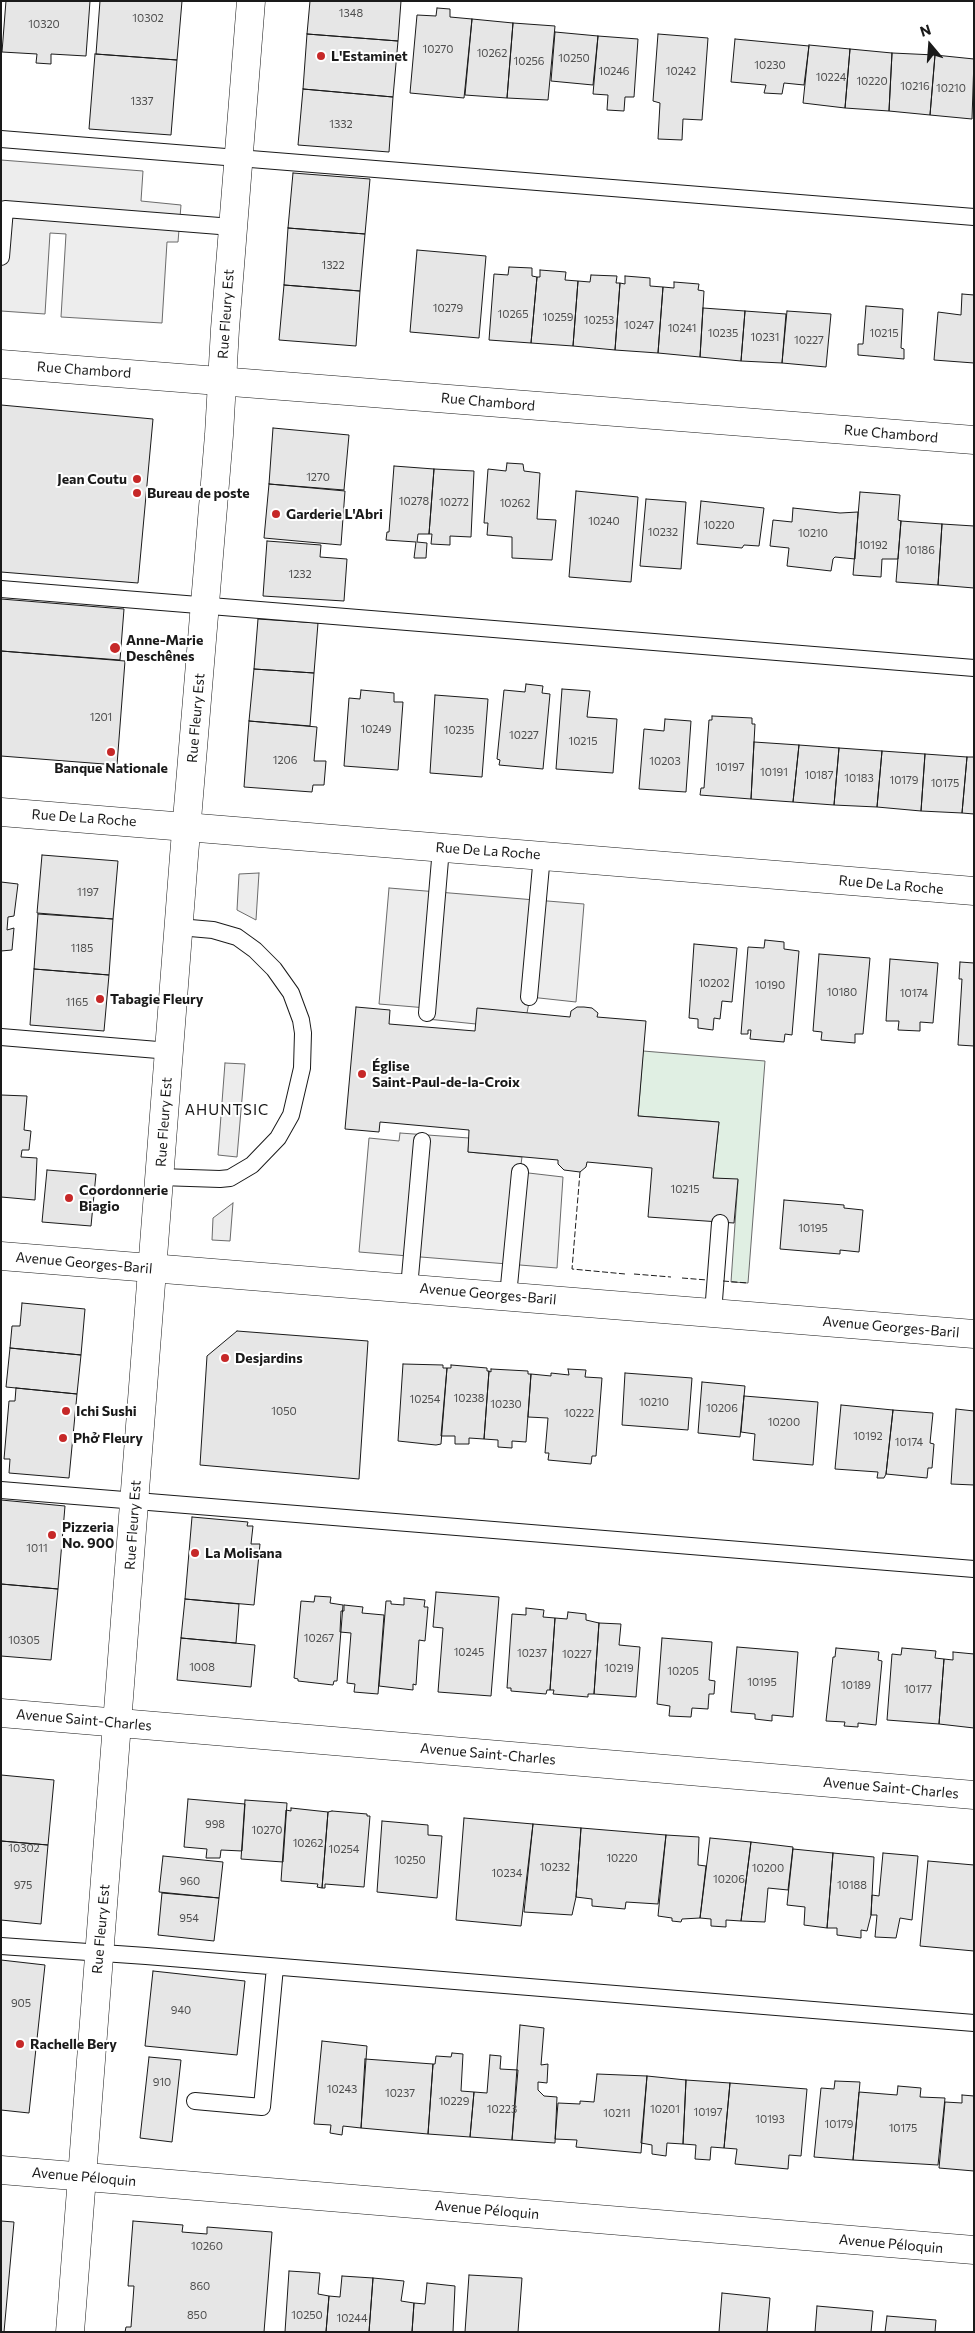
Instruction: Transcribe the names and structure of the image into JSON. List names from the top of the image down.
{
  "streets": {
    "street": [
      "Rue Fleury Est",
      "Rue Chambord",
      "Rue De La Roche",
      "Avenue Georges-Baril",
      "Avenue Saint-Charles",
      "Avenue Péloquin"
    ]
  },
  "crossings": [
    ["Rue Fleury Est", "Rue Chambord"],
    ["Rue Fleury Est", "Rue De La Roche"],
    ["Rue Fleury Est", "Avenue Georges-Baril"],
    ["Rue Fleury Est", "Avenue Saint-Charles"],
    ["Rue Fleury Est", "Avenue Péloquin"]
  ],
  "districts": ["AHUNTSIC"],
  "places": [
    "L'Estaminet",
    "Jean Coutu",
    "Bureau de poste",
    "Garderie L'Abri",
    "Anne-Marie Deschênes",
    "Banque Nationale",
    "Tabagie Fleury",
    "Église Saint-Paul-de-la-Croix",
    "Coordonnerie Biagio",
    "Desjardins",
    "Ichi Sushi",
    "Phở Fleury",
    "Pizzeria No. 900",
    "La Molisana",
    "Rachelle Bery"
  ],
  "house_numbers": [
    "1348",
    "10302",
    "10320",
    "10270",
    "10262",
    "10250",
    "10256",
    "10230",
    "10246",
    "10242",
    "10224",
    "10220",
    "10216",
    "10210",
    "1337",
    "1332",
    "1322",
    "10279",
    "10265",
    "10259",
    "10253",
    "10247",
    "10241",
    "10235",
    "10215",
    "10231",
    "10227",
    "1270",
    "10278",
    "10272",
    "10262",
    "10240",
    "10220",
    "10232",
    "10210",
    "10192",
    "10186",
    "1232",
    "1201",
    "10249",
    "10235",
    "10227",
    "10215",
    "1206",
    "10203",
    "10197",
    "10191",
    "10187",
    "10183",
    "10179",
    "10175",
    "1197",
    "1185",
    "10202",
    "10190",
    "10180",
    "10174",
    "1165",
    "10215",
    "10195",
    "10238",
    "10254",
    "10210",
    "10230",
    "10206",
    "1050",
    "10222",
    "10200",
    "10192",
    "10174",
    "1011",
    "10267",
    "10305",
    "10245",
    "10237",
    "10227",
    "1008",
    "10219",
    "10205",
    "10195",
    "10189",
    "10177",
    "998",
    "10270",
    "10262",
    "10302",
    "10254",
    "10220",
    "10250",
    "10232",
    "10200",
    "10234",
    "10206",
    "960",
    "975",
    "10188",
    "954",
    "905",
    "940",
    "910",
    "10243",
    "10237",
    "10229",
    "10223",
    "10201",
    "10197",
    "10211",
    "10193",
    "10179",
    "10175",
    "10260",
    "860",
    "850",
    "10250",
    "10244"
  ],
  "north": "top"
}
